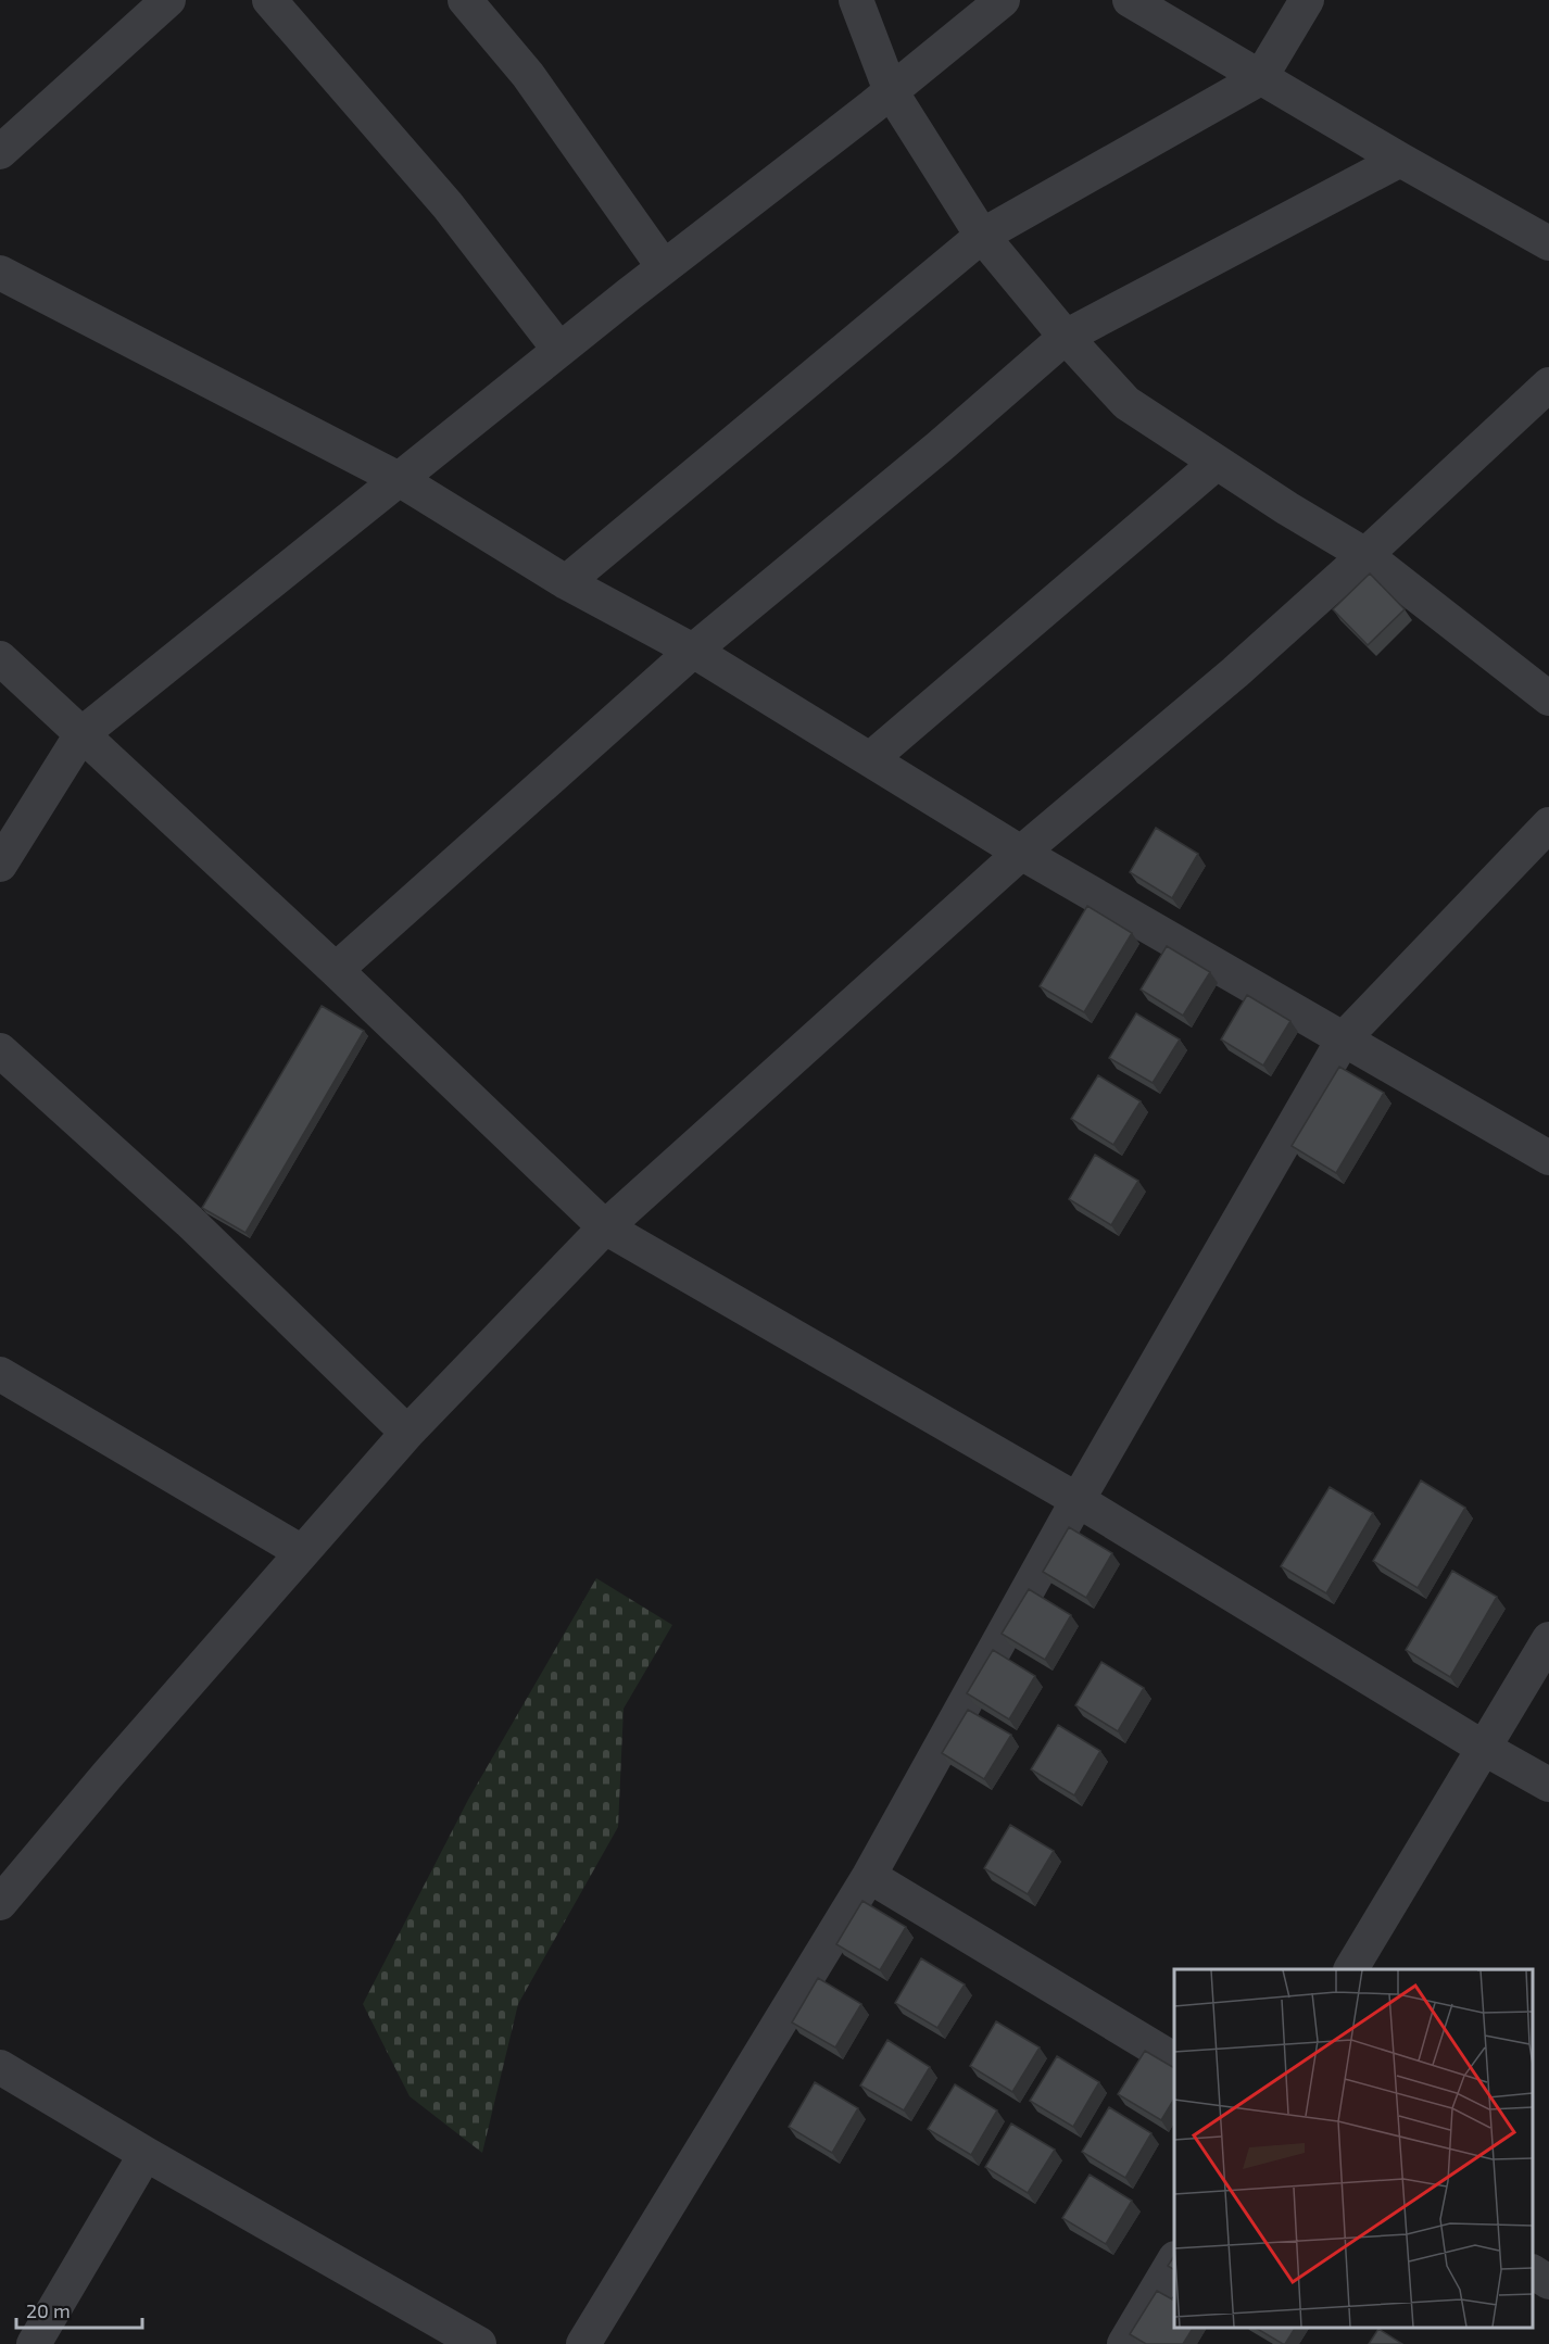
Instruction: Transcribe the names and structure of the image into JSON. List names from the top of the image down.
{
  "scale_bar": "20 m"
}
